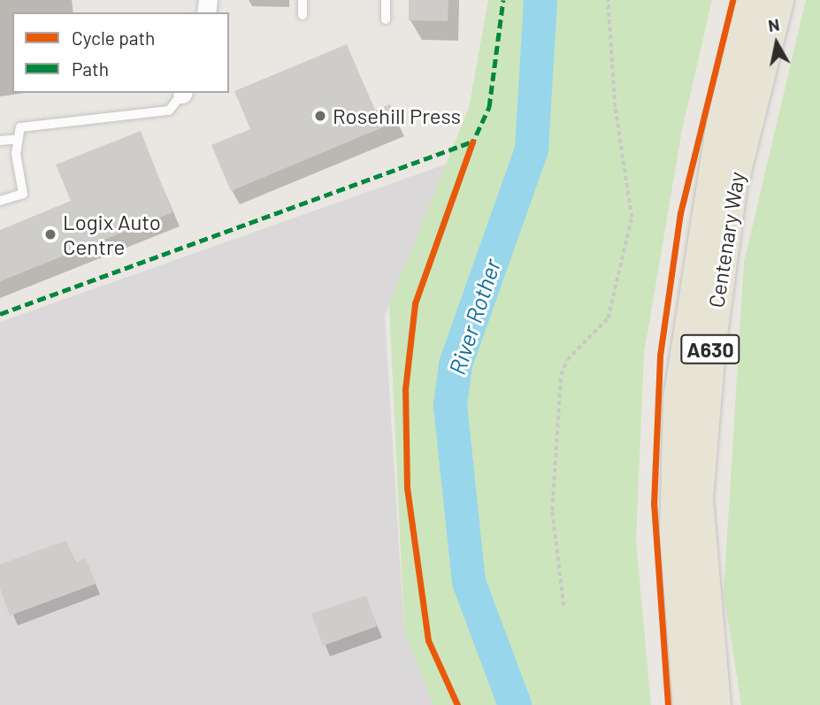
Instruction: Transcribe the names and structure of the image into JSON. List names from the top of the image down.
{
  "streets": {
    "main road": ["Centenary Way", "A630"]
  },
  "water": ["River Rother"],
  "places": ["Rosehill Press", "Logix Auto Centre"],
  "legend": ["Cycle path", "Path"],
  "north": "top"
}
